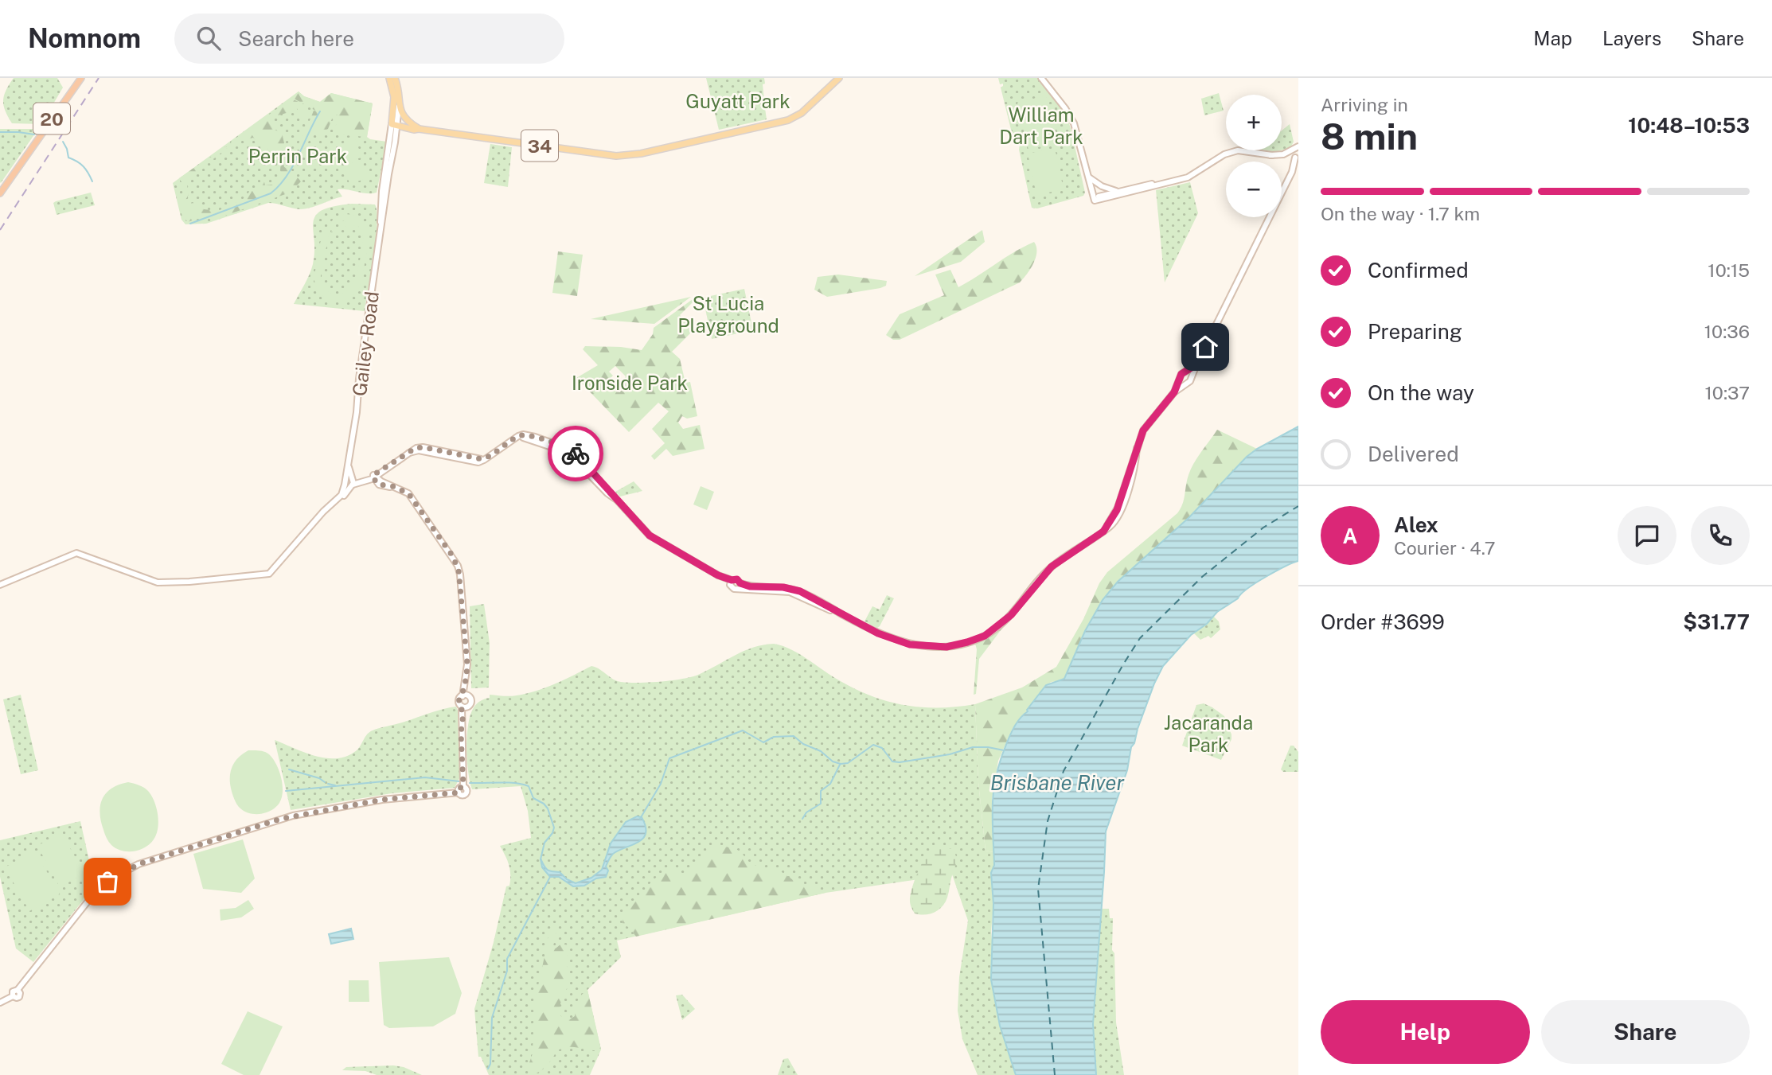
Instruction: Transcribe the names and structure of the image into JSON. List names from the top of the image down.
{
  "streets": {
    "highway": ["20"],
    "main road": ["34", "Gailey Road"]
  },
  "crossings": [
    ["34", "Gailey Road"]
  ],
  "water": ["Brisbane River"],
  "parks": [
    "Guyatt Park",
    "William Dart Park",
    "Perrin Park",
    "St Lucia Playground",
    "Ironside Park",
    "Jacaranda Park"
  ],
  "page": {
    "header": "Nomnom",
    "search": "Search here",
    "nav": ["Map", "Layers", "Share"],
    "heading": ["8 min", "Arriving in", "10:48–10:53"],
    "panel": [
      "Alex",
      "Courier · 4.7",
      "Order #3699",
      "$31.77"
    ],
    "map_buttons": ["+", "−"],
    "bar": "On the way · 1.7 km",
    "list": [
      ["Confirmed", "10:15"],
      ["Preparing", "10:36"],
      ["On the way", "10:37"],
      "Delivered"
    ],
    "round": "A",
    "buttons": ["Help", "Share"]
  }
}
